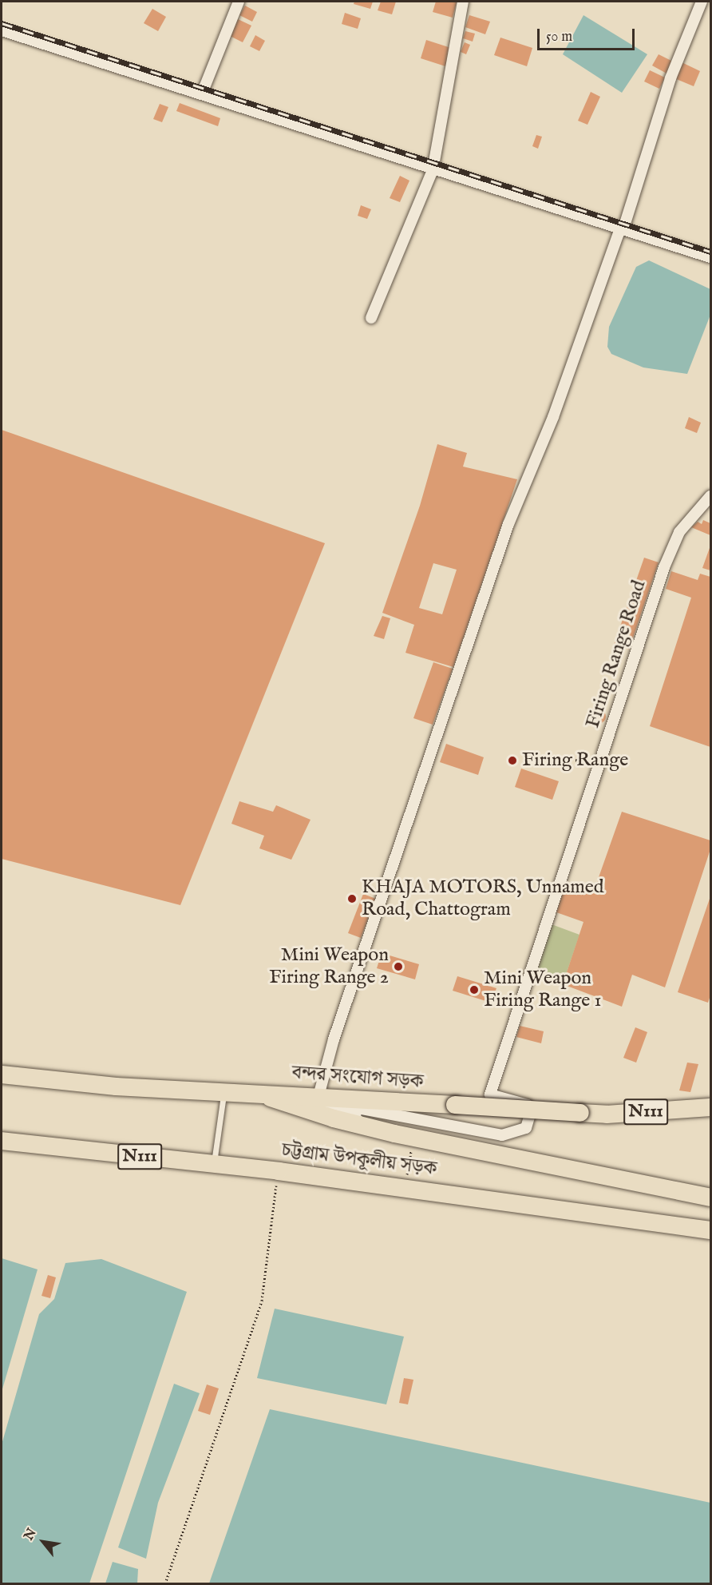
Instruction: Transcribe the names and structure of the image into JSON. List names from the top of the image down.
{
  "streets": {
    "main road": ["বন্দর সংযোগ সড়ক", "N111", "চট্টগ্রাম উপকূলীয় সড়ক"],
    "street": ["Firing Range Road"]
  },
  "crossings": [
    ["বন্দর সংযোগ সড়ক", "চট্টগ্রাম উপকূলীয় সড়ক"]
  ],
  "places": [
    "Firing Range",
    "KHAJA MOTORS, Unnamed Road, Chattogram",
    "Mini Weapon Firing Range 2",
    "Mini Weapon Firing Range 1"
  ],
  "scale_bar": "50 m",
  "north": "top left"
}
